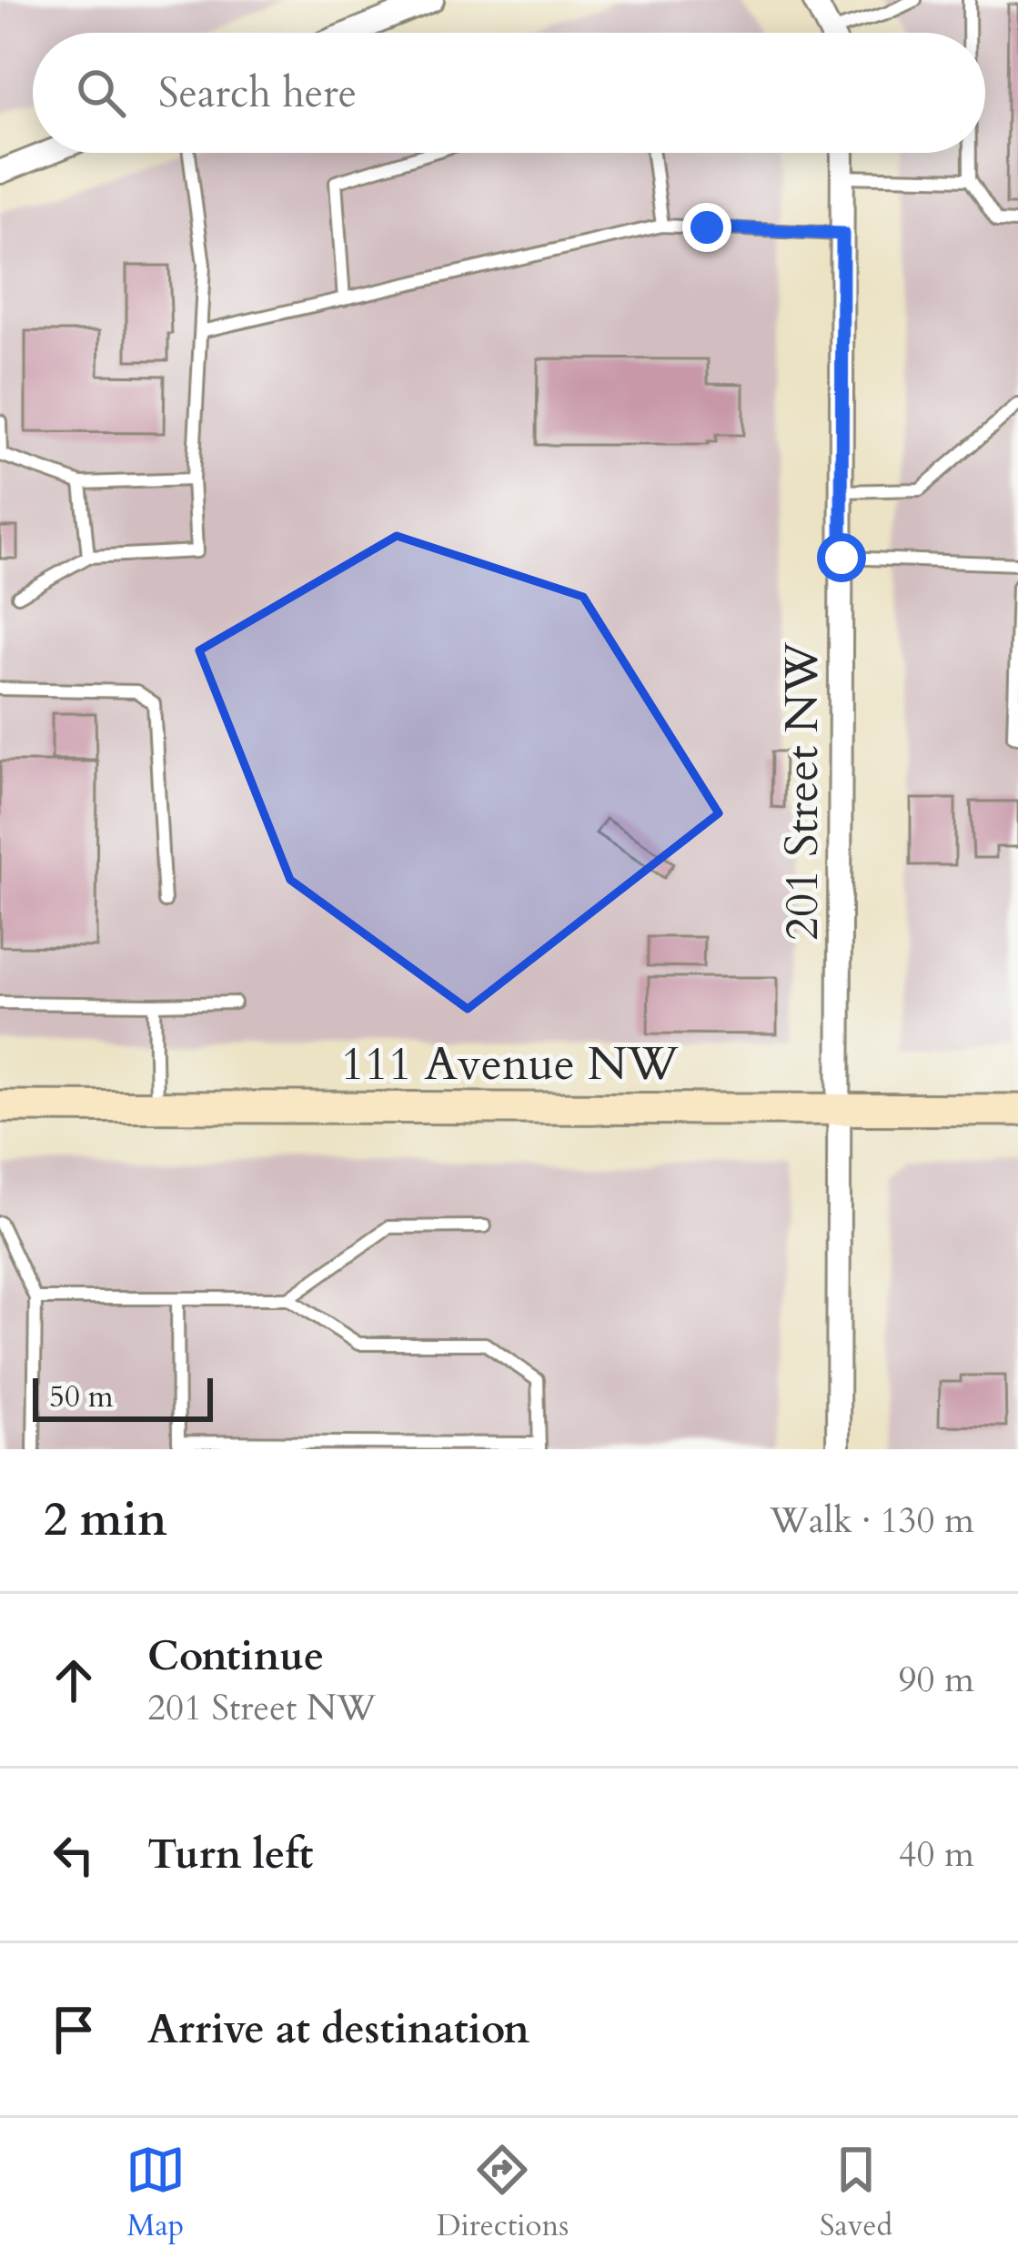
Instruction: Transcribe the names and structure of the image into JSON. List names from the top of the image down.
{
  "streets": {
    "street": ["201 Street NW", "111 Avenue NW"]
  },
  "crossings": [
    ["201 Street NW", "111 Avenue NW"]
  ],
  "scale_bar": "50 m",
  "page": {
    "search": "Search here",
    "scale": "50 m",
    "heading": ["2 min", "Walk · 130 m"],
    "list": [
      ["Continue", "201 Street NW", "90 m"],
      ["Turn left", "40 m"],
      "Arrive at destination"
    ],
    "nav": ["Map", "Directions", "Saved"]
  }
}
